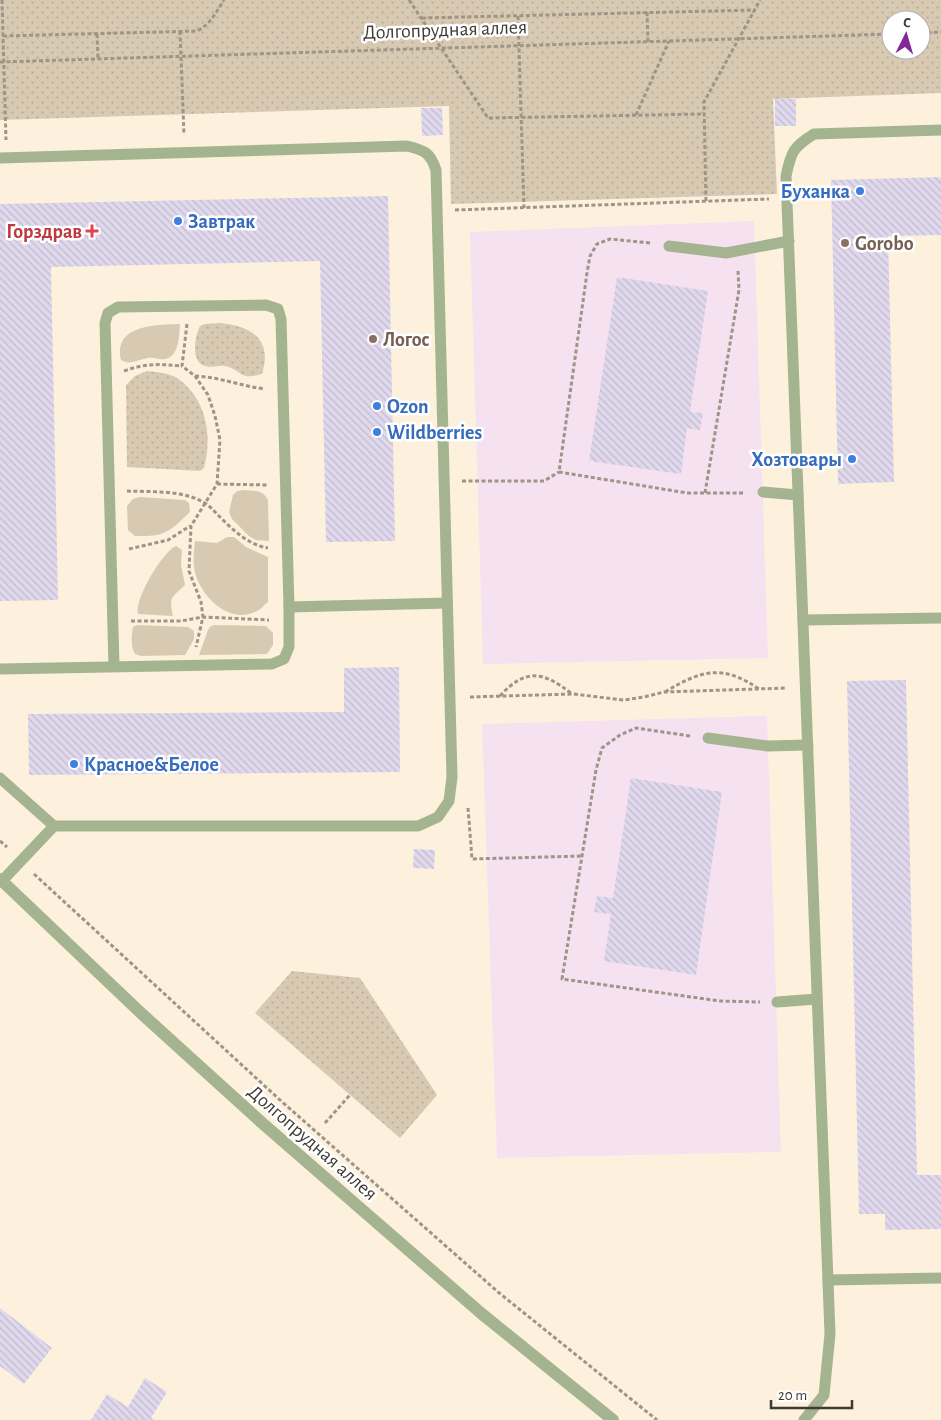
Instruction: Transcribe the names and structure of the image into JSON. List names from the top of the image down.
{
  "streets": {
    "street": ["Долгопрудная аллея"]
  },
  "places": {
    "other": [
      "Буханка",
      "Завтрак",
      "Gorobo",
      "Логос",
      "Ozon",
      "Wildberries",
      "Хозтовары",
      "Красное&Белое"
    ],
    "health": ["Горздрав"]
  },
  "scale_bar": "20 m",
  "north": "top"
}
